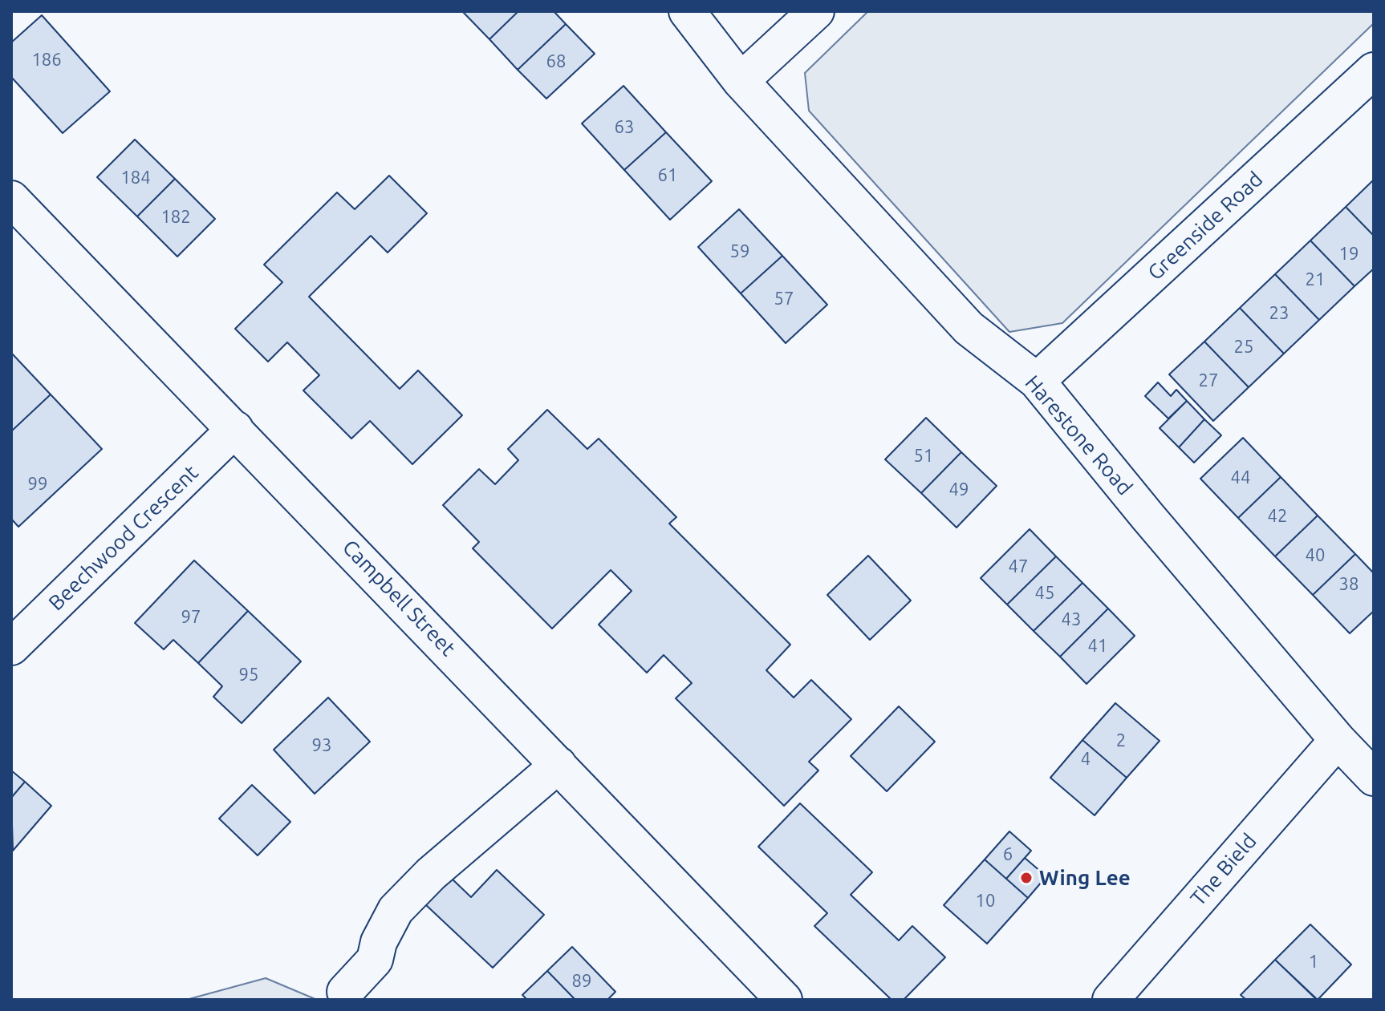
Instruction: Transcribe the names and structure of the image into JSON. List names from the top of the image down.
{
  "streets": {
    "street": [
      "Greenside Road",
      "Harestone Road",
      "Beechwood Crescent",
      "Campbell Street",
      "The Bield"
    ]
  },
  "crossings": [
    ["Greenside Road", "Harestone Road"],
    ["Harestone Road", "The Bield"],
    ["Beechwood Crescent", "Campbell Street"]
  ],
  "places": ["Wing Lee"],
  "house_numbers": [
    "186",
    "68",
    "63",
    "61",
    "184",
    "182",
    "59",
    "19",
    "21",
    "57",
    "23",
    "25",
    "27",
    "51",
    "44",
    "99",
    "49",
    "42",
    "40",
    "47",
    "38",
    "45",
    "97",
    "43",
    "41",
    "95",
    "2",
    "93",
    "4",
    "6",
    "10",
    "1",
    "89"
  ]
}
